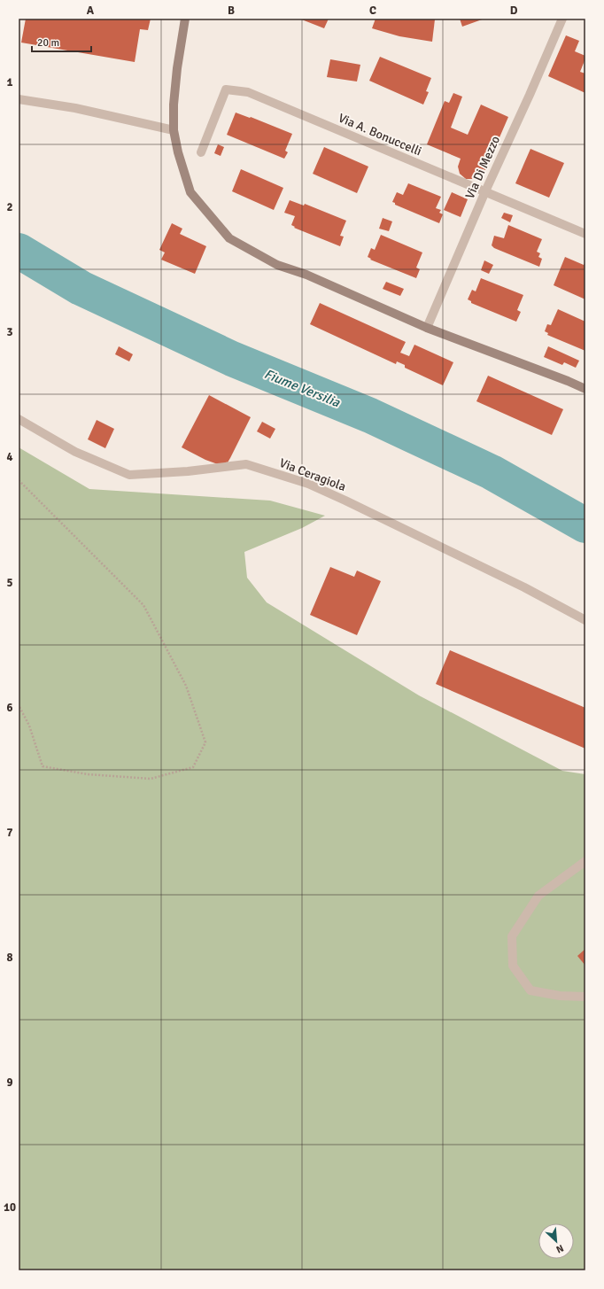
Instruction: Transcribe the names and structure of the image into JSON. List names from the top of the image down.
{
  "streets": {
    "street": ["Via A. Bonuccelli", "Via Di Mezzo", "Via Ceragiola"]
  },
  "crossings": [
    ["Via A. Bonuccelli", "Via Di Mezzo"]
  ],
  "water": ["Fiume Versilia"],
  "scale_bar": "20 m",
  "north": "bottom right",
  "grid": {
    "columns": [
      "A",
      "B",
      "C",
      "D"
    ],
    "rows": [
      "1",
      "2",
      "3",
      "4",
      "5",
      "6",
      "7",
      "8",
      "9",
      "10"
    ]
  }
}
